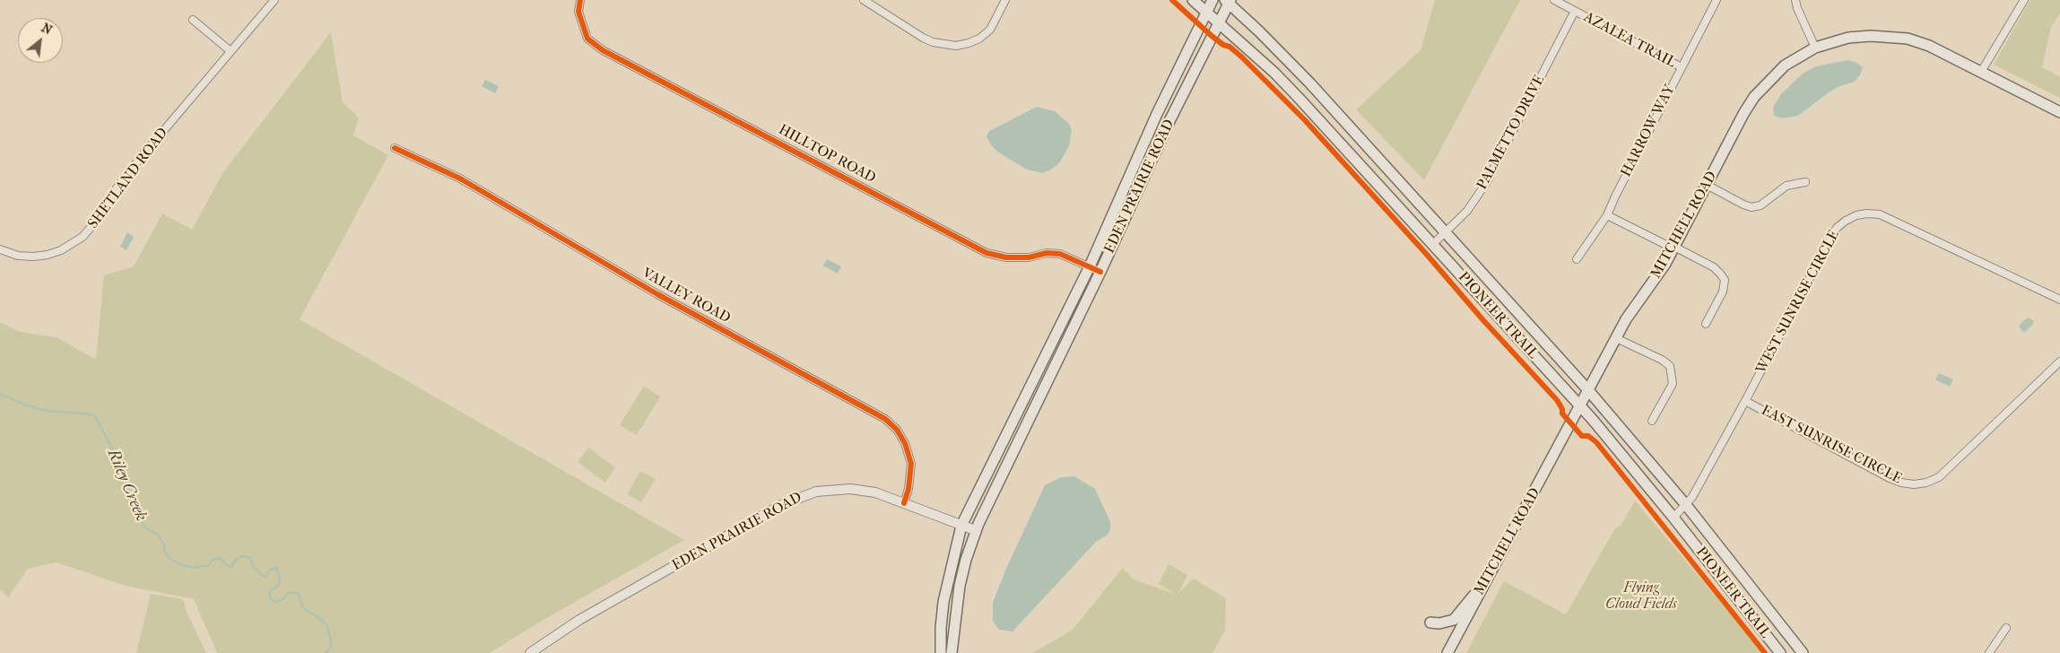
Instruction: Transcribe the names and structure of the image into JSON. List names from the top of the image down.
{
  "streets": {
    "main road": ["EDEN PRAIRIE ROAD", "MITCHELL ROAD", "PIONEER TRAIL"],
    "street": [
      "AZALEA TRAIL",
      "HARROW WAY",
      "PALMETTO DRIVE",
      "HILLTOP ROAD",
      "SHETLAND ROAD",
      "VALLEY ROAD",
      "WEST SUNRISE CIRCLE",
      "EAST SUNRISE CIRCLE"
    ]
  },
  "crossings": [
    ["AZALEA TRAIL", "HARROW WAY"],
    ["AZALEA TRAIL", "PALMETTO DRIVE"],
    ["PALMETTO DRIVE", "PIONEER TRAIL"],
    ["HILLTOP ROAD", "EDEN PRAIRIE ROAD"],
    ["EDEN PRAIRIE ROAD", "VALLEY ROAD"],
    ["EDEN PRAIRIE ROAD", "PIONEER TRAIL"],
    ["MITCHELL ROAD", "PIONEER TRAIL"],
    ["WEST SUNRISE CIRCLE", "PIONEER TRAIL"],
    ["WEST SUNRISE CIRCLE", "EAST SUNRISE CIRCLE"]
  ],
  "water": ["Riley Creek"],
  "parks": ["Flying Cloud Fields"],
  "north": "top right"
}
